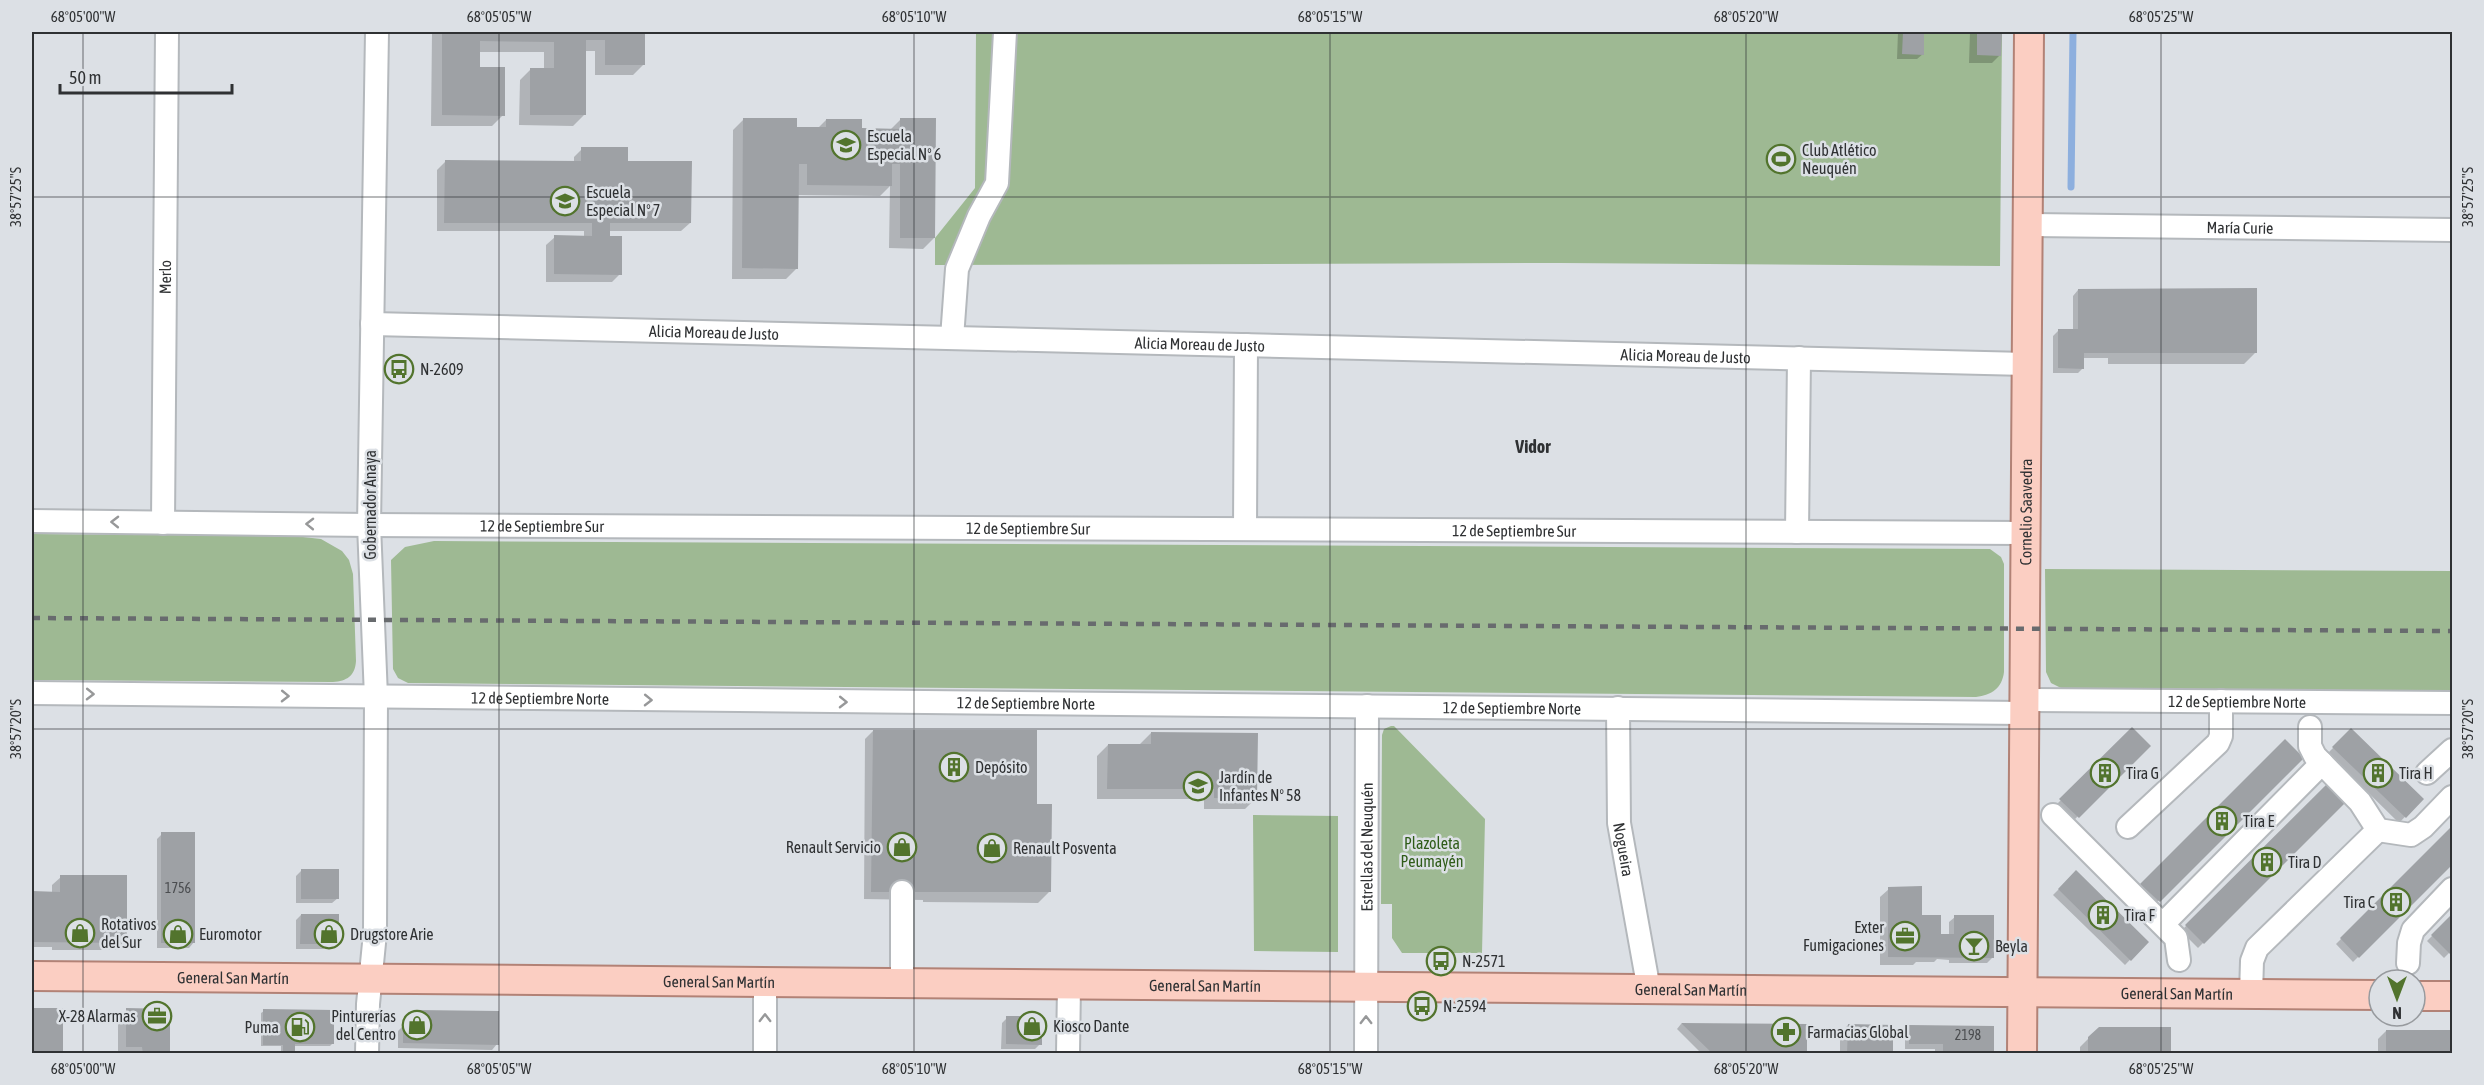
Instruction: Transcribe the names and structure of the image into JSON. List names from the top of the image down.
{
  "streets": {
    "main road": ["Cornelio Saavedra", "General San Martín"],
    "street": [
      "María Curie",
      "Merlo",
      "Alicia Moreau de Justo",
      "Gobernador Anaya",
      "12 de Septiembre Sur",
      "12 de Septiembre Norte",
      "Estrellas del Neuquén",
      "Nogueira"
    ]
  },
  "crossings": [
    ["María Curie", "Cornelio Saavedra"],
    ["Merlo", "12 de Septiembre Sur"],
    ["Alicia Moreau de Justo", "Gobernador Anaya"],
    ["Alicia Moreau de Justo", "Cornelio Saavedra"],
    ["Gobernador Anaya", "12 de Septiembre Sur"],
    ["Gobernador Anaya", "12 de Septiembre Norte"],
    ["Gobernador Anaya", "General San Martín"],
    ["Cornelio Saavedra", "12 de Septiembre Sur"],
    ["Cornelio Saavedra", "12 de Septiembre Norte"],
    ["Cornelio Saavedra", "General San Martín"],
    ["12 de Septiembre Norte", "Estrellas del Neuquén"],
    ["12 de Septiembre Norte", "Nogueira"],
    ["Estrellas del Neuquén", "General San Martín"],
    ["Nogueira", "General San Martín"]
  ],
  "one_way": ["12 de Septiembre Norte"],
  "districts": ["Vidor"],
  "parks": ["Plazoleta Peumayén"],
  "places": {
    "school or university": ["Escuela Especial N° 6", "Escuela Especial N° 7", "Jardín de Infantes N° 58"],
    "sports": ["Club Atlético Neuquén"],
    "bus stop": ["N-2609", "N-2571", "N-2594"],
    "building": [
      "Depósito",
      "Tira G",
      "Tira H",
      "Tira E",
      "Tira D",
      "Tira C",
      "Tira F"
    ],
    "shop": [
      "Renault Servicio",
      "Renault Posventa",
      "Rotativos del Sur",
      "Euromotor",
      "Drugstore Arie",
      "Pinturerías del Centro",
      "Kiosco Dante"
    ],
    "office": ["Exter Fumigaciones", "X-28 Alarmas"],
    "bar": ["Beyla"],
    "fuel station": ["Puma"],
    "pharmacy": ["Farmacias Global"]
  },
  "house_numbers": ["1756", "2198"],
  "scale_bar": "50 m",
  "north": "bottom",
  "coordinates": [
    "68°05'00\"W",
    "68°05'05\"W",
    "68°05'10\"W",
    "68°05'15\"W",
    "68°05'20\"W",
    "68°05'25\"W",
    "38°57'25\"S",
    "38°57'20\"S"
  ]
}
